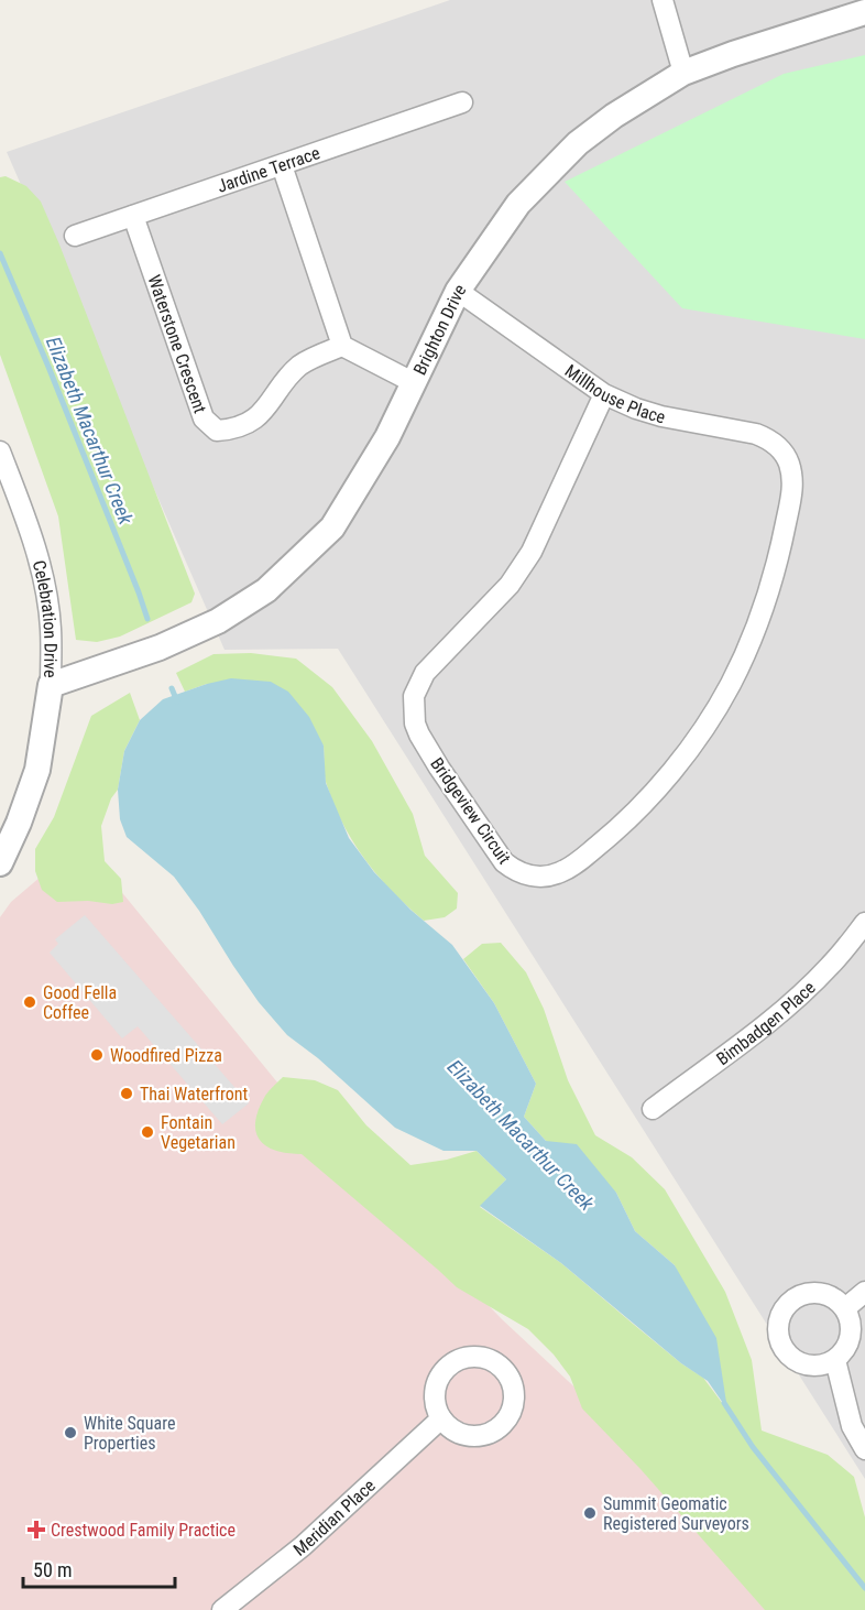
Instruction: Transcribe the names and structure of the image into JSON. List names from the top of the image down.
{
  "streets": {
    "street": [
      "Jardine Terrace",
      "Brighton Drive",
      "Waterstone Crescent",
      "Millhouse Place",
      "Celebration Drive",
      "Bridgeview Circuit",
      "Bimbadgen Place",
      "Meridian Place"
    ]
  },
  "crossings": [
    ["Jardine Terrace", "Waterstone Crescent"],
    ["Brighton Drive", "Millhouse Place"],
    ["Brighton Drive", "Celebration Drive"],
    ["Millhouse Place", "Bridgeview Circuit"]
  ],
  "water": ["Elizabeth Macarthur Creek"],
  "places": {
    "other": [
      "Good Fella Coffee",
      "Woodfired Pizza",
      "Thai Waterfront",
      "Fontain Vegetarian",
      "White Square Properties",
      "Summit Geomatic Registered Surveyors"
    ],
    "health": ["Crestwood Family Practice"]
  },
  "scale_bar": "50 m"
}
